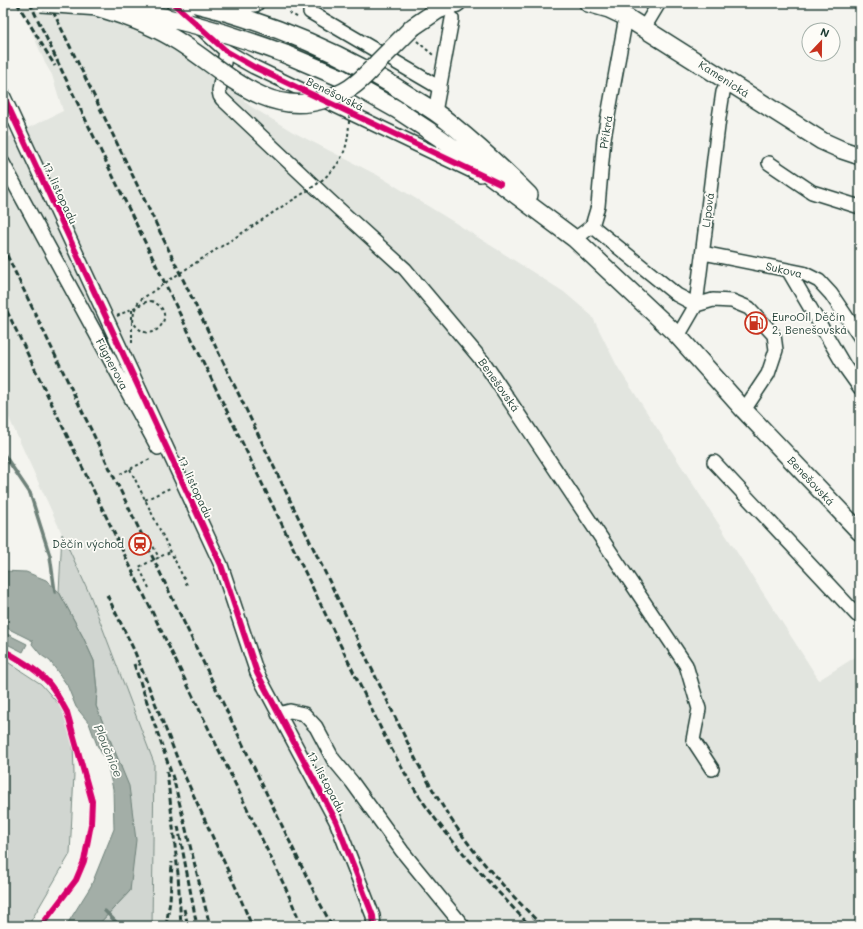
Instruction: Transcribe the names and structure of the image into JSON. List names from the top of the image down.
{
  "streets": {
    "main road": ["Kamenická", "Benešovská"],
    "street": [
      "Příkrá",
      "17. listopadu",
      "Lipová",
      "Sukova",
      "Fügnerova"
    ]
  },
  "crossings": [
    ["Kamenická", "Příkrá"],
    ["Kamenická", "Lipová"],
    ["Benešovská", "Lipová"],
    ["17. listopadu", "Fügnerova"],
    ["Lipová", "Sukova"]
  ],
  "water": ["Ploučnice"],
  "places": {
    "fuel station": ["EuroOil Děčín 2, Benešovská"],
    "station": ["Děčín východ"]
  },
  "north": "top"
}
